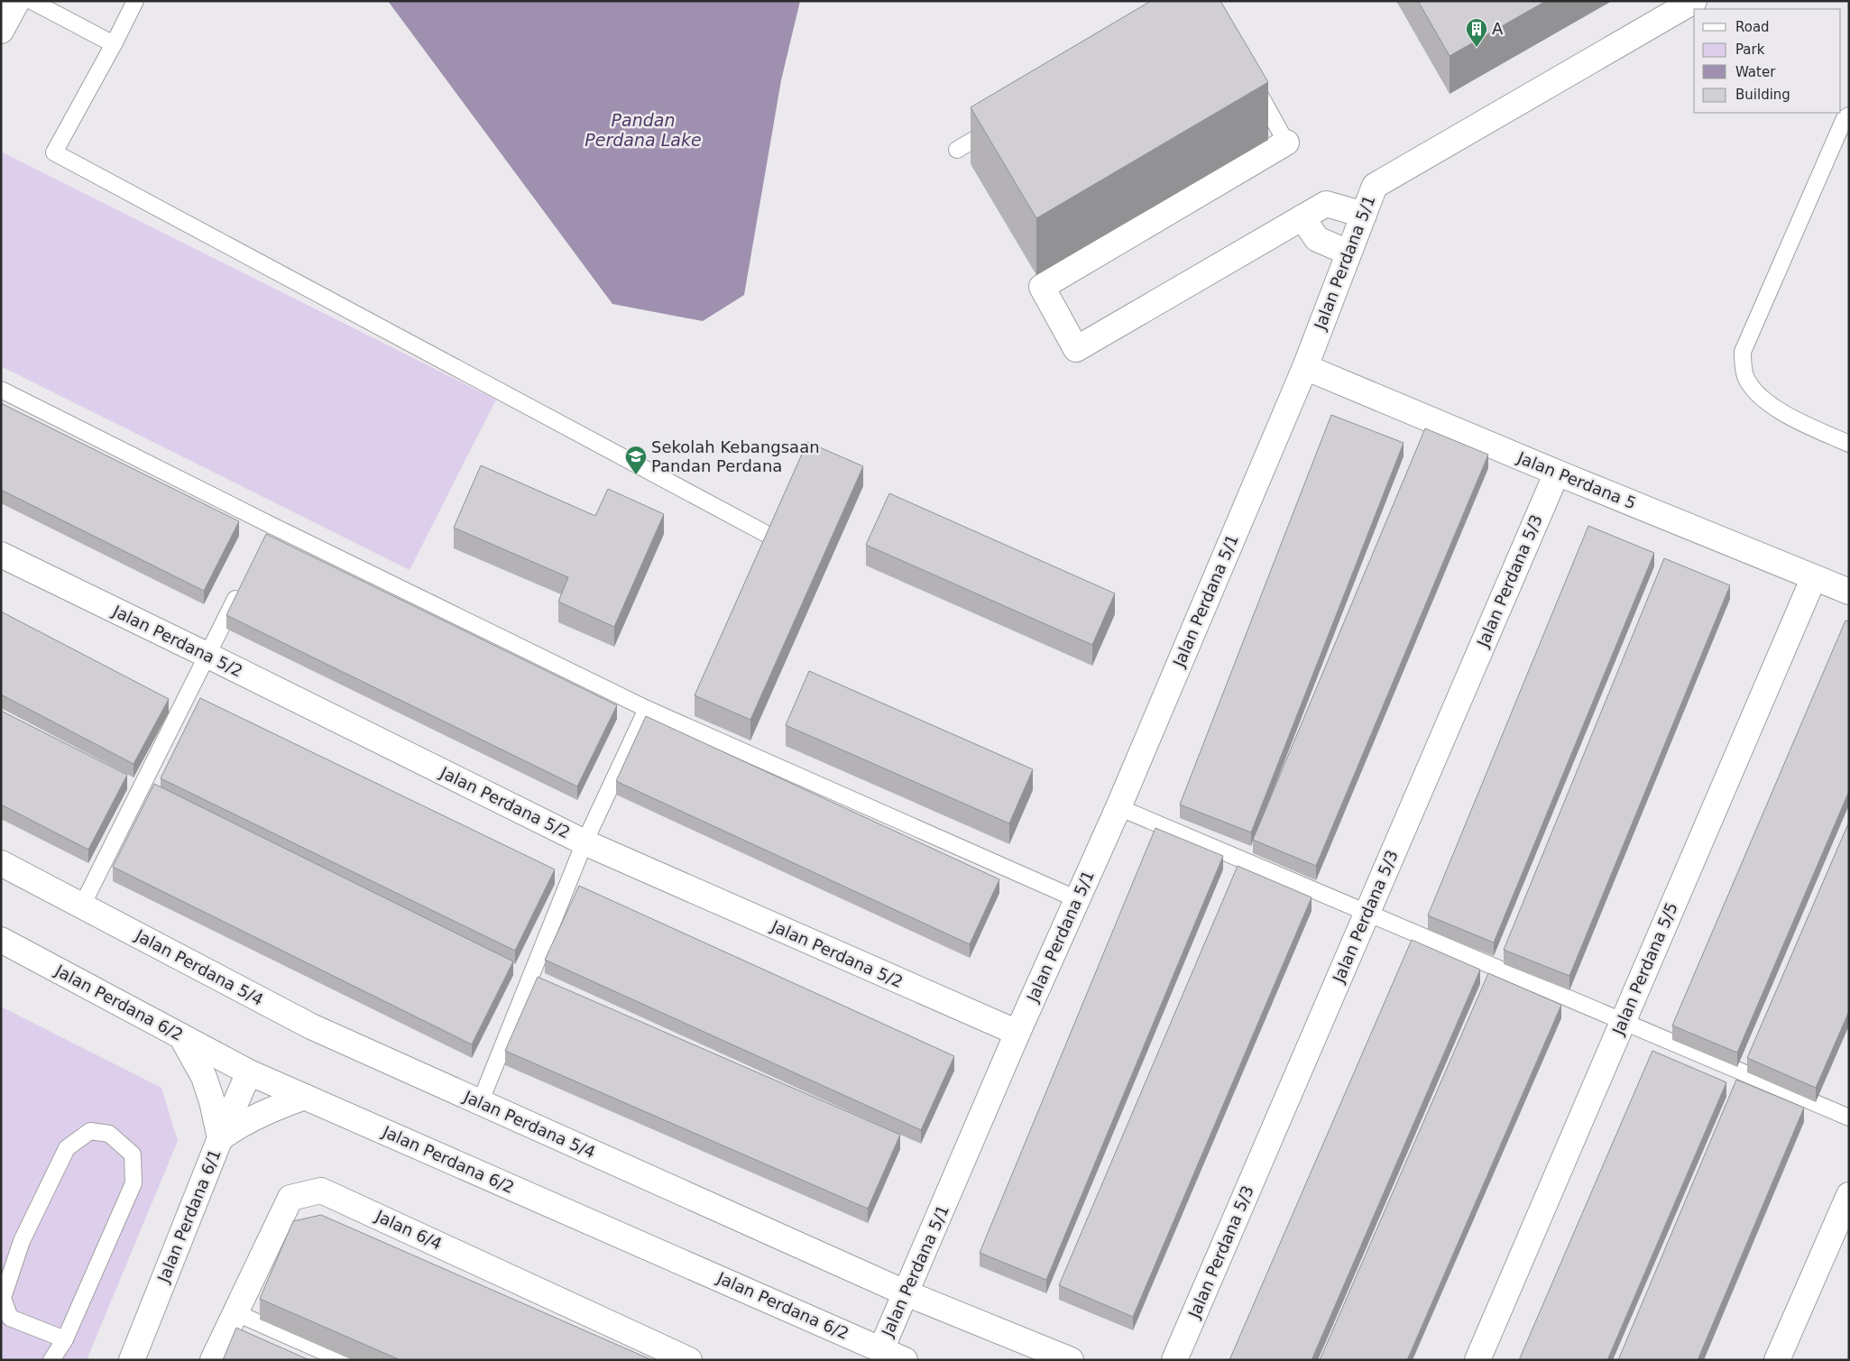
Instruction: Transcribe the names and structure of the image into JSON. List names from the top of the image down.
{
  "streets": {
    "street": [
      "Jalan Perdana 5/1",
      "Jalan Perdana 5",
      "Jalan Perdana 5/3",
      "Jalan Perdana 5/2",
      "Jalan Perdana 5/4",
      "Jalan Perdana 5/5",
      "Jalan Perdana 6/2",
      "Jalan Perdana 6/1",
      "Jalan 6/4"
    ]
  },
  "crossings": [
    ["Jalan Perdana 5/1", "Jalan Perdana 5"],
    ["Jalan Perdana 5/1", "Jalan Perdana 5/2"],
    ["Jalan Perdana 5/1", "Jalan Perdana 5/4"],
    ["Jalan Perdana 5/1", "Jalan Perdana 6/2"],
    ["Jalan Perdana 5", "Jalan Perdana 5/3"],
    ["Jalan Perdana 5", "Jalan Perdana 5/5"],
    ["Jalan Perdana 6/2", "Jalan Perdana 6/1"]
  ],
  "water": ["Pandan Perdana Lake"],
  "places": {
    "building": ["A"],
    "school or university": ["Sekolah Kebangsaan Pandan Perdana"]
  },
  "legend": [
    "Road",
    "Park",
    "Water",
    "Building"
  ]
}
